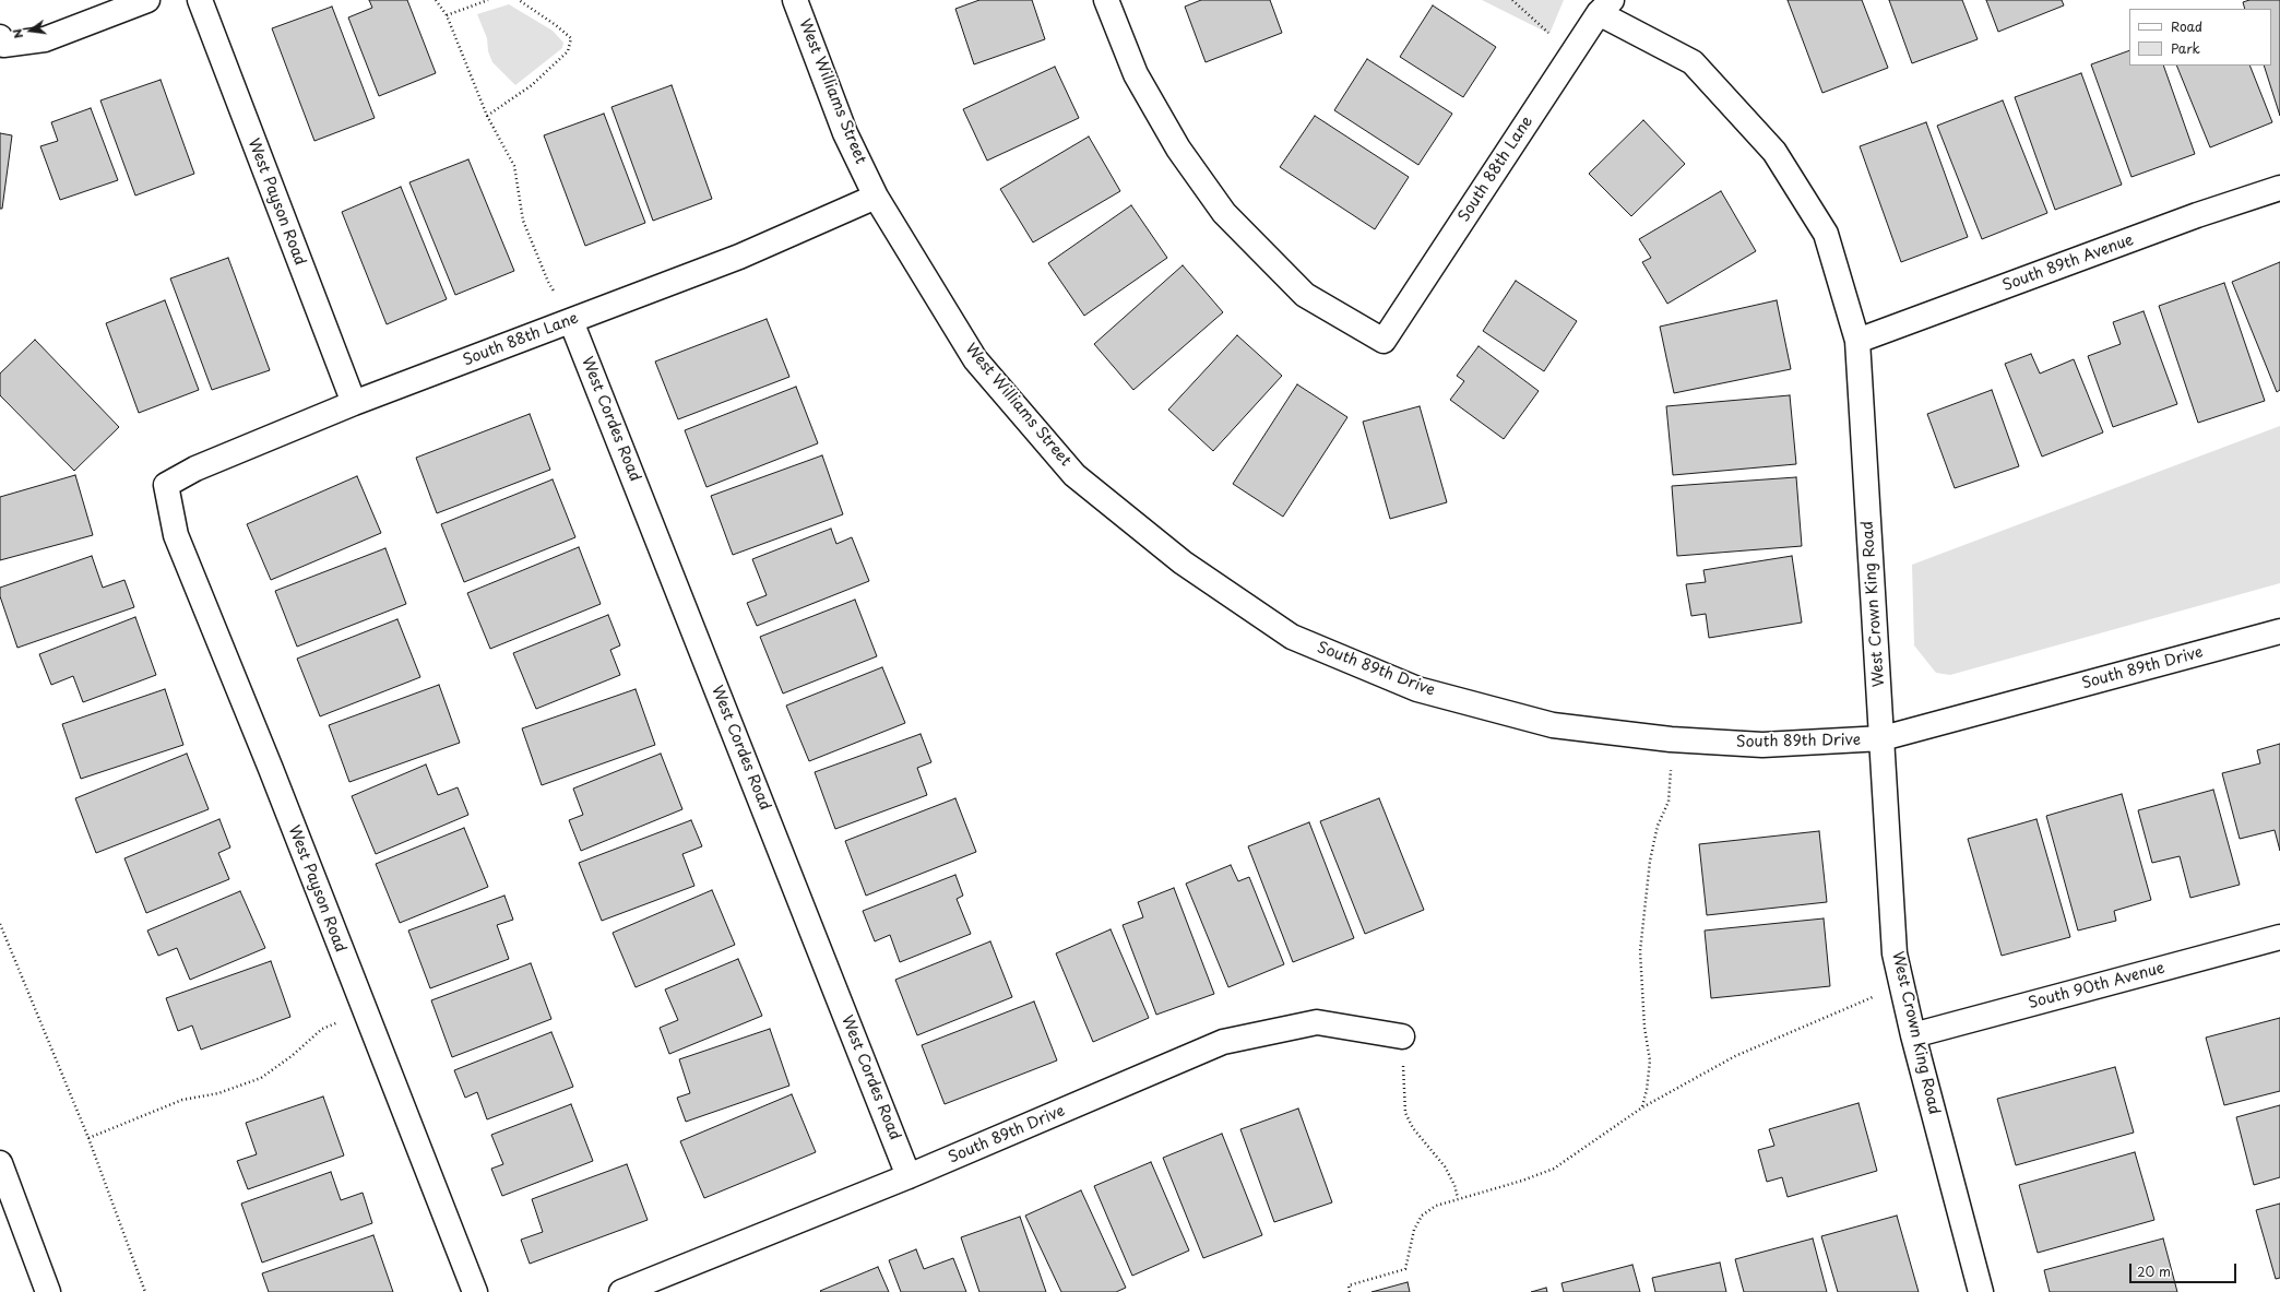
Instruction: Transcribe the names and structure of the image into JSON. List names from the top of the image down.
{
  "streets": {
    "street": [
      "West Williams Street",
      "South 88th Lane",
      "West Payson Road",
      "South 89th Avenue",
      "West Cordes Road",
      "West Crown King Road",
      "South 89th Drive",
      "South 90th Avenue"
    ]
  },
  "crossings": [
    ["West Williams Street", "South 88th Lane"],
    ["West Williams Street", "South 89th Drive"],
    ["South 88th Lane", "West Payson Road"],
    ["South 88th Lane", "West Cordes Road"],
    ["South 88th Lane", "West Crown King Road"],
    ["South 89th Avenue", "West Crown King Road"],
    ["West Cordes Road", "South 89th Drive"],
    ["West Crown King Road", "South 89th Drive"],
    ["West Crown King Road", "South 90th Avenue"]
  ],
  "legend": ["Road", "Park"],
  "scale_bar": "20 m",
  "north": "left"
}
